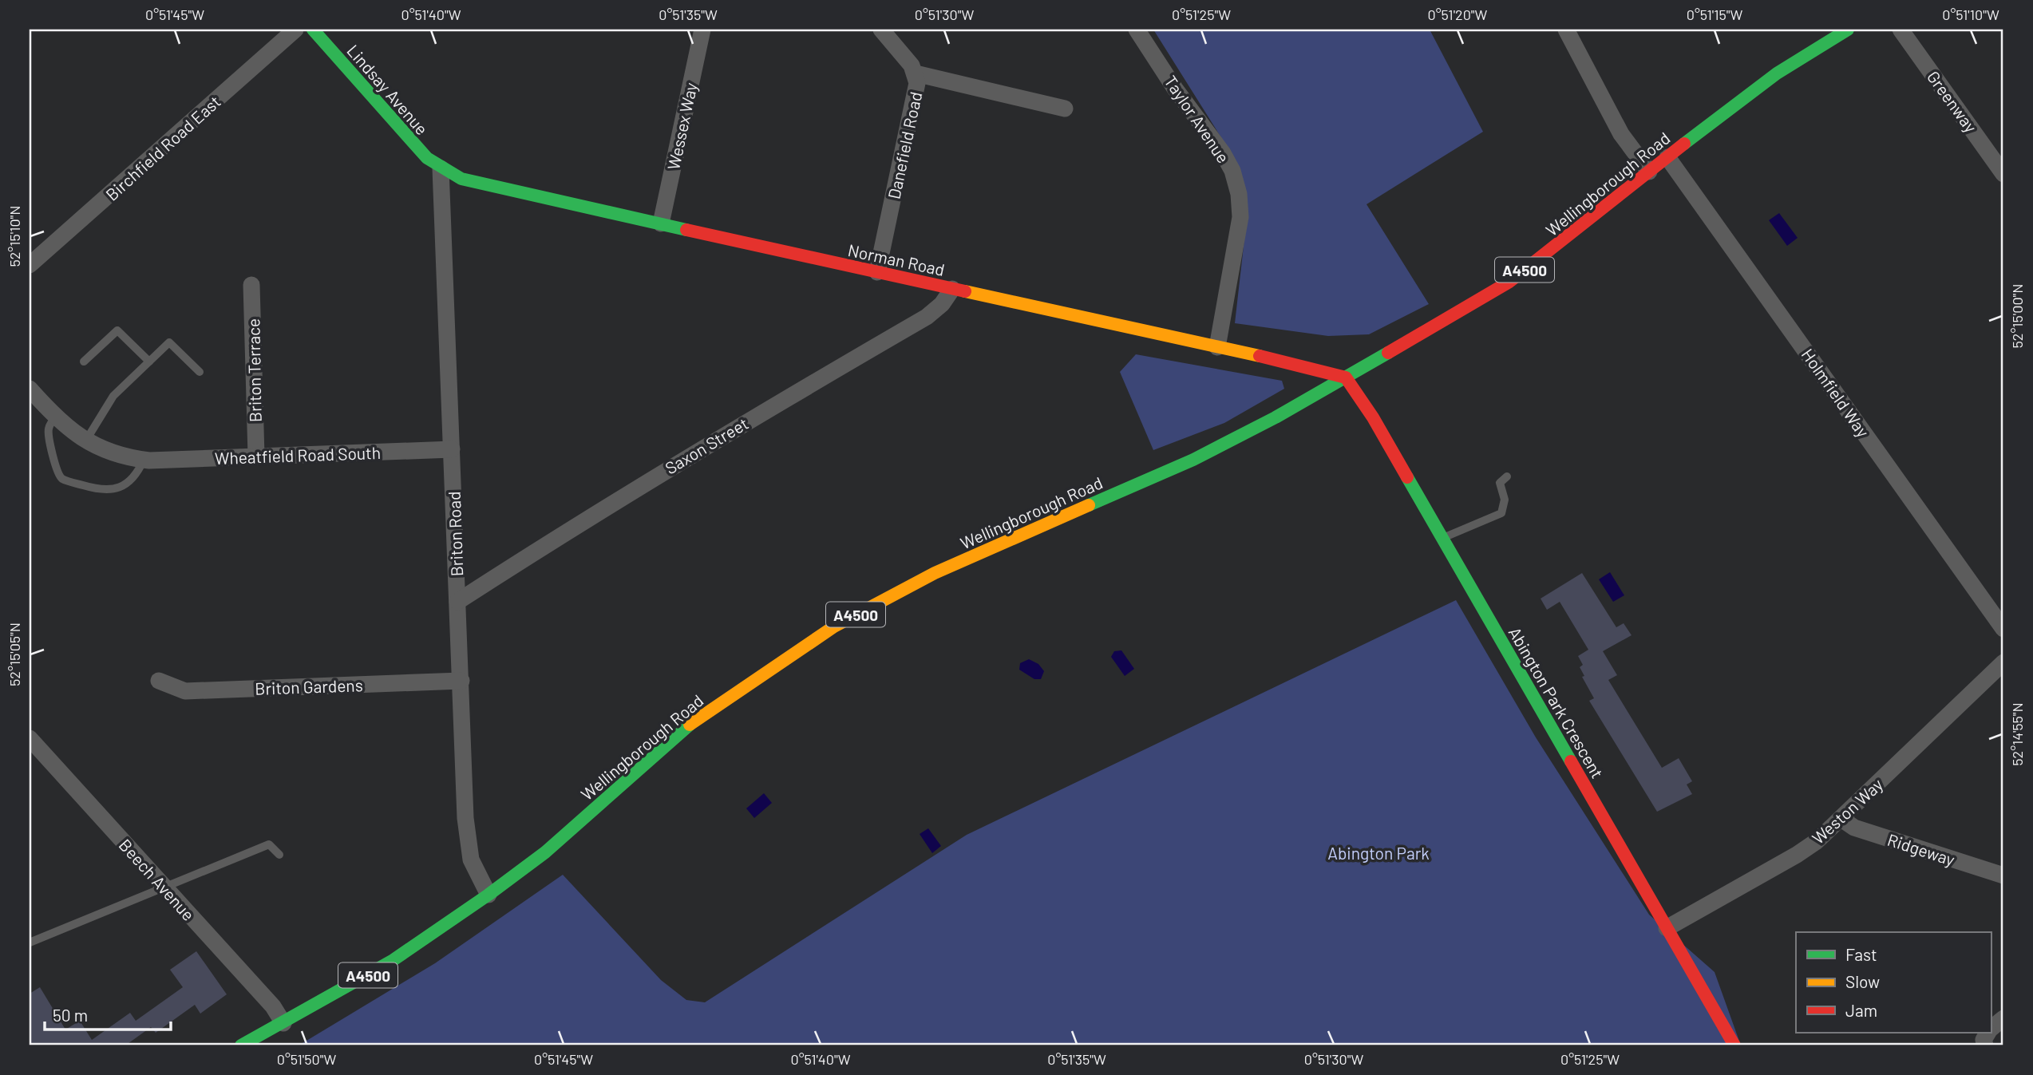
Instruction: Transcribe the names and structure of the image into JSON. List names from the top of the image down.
{
  "streets": {
    "main road": [
      "Lindsay Avenue",
      "Wellingborough Road",
      "Norman Road",
      "A4500",
      "Abington Park Crescent"
    ],
    "street": [
      "Greenway",
      "Taylor Avenue",
      "Wessex Way",
      "Danefield Road",
      "Birchfield Road East",
      "Briton Terrace",
      "Holmfield Way",
      "Saxon Street",
      "Wheatfield Road South",
      "Briton Road",
      "Briton Gardens",
      "Weston Way",
      "Ridgeway",
      "Beech Avenue"
    ]
  },
  "crossings": [
    ["Lindsay Avenue", "Norman Road"],
    ["Lindsay Avenue", "Briton Road"],
    ["Taylor Avenue", "Norman Road"],
    ["Wessex Way", "Norman Road"],
    ["Danefield Road", "Norman Road"],
    ["Wellingborough Road", "Norman Road"],
    ["Wellingborough Road", "Holmfield Way"],
    ["Wellingborough Road", "Briton Road"],
    ["Wellingborough Road", "Abington Park Crescent"],
    ["Wellingborough Road", "Beech Avenue"],
    ["Norman Road", "Saxon Street"],
    ["Norman Road", "Briton Road"],
    ["Norman Road", "Abington Park Crescent"],
    ["Briton Terrace", "Wheatfield Road South"],
    ["Saxon Street", "Briton Road"],
    ["Wheatfield Road South", "Briton Road"],
    ["Briton Road", "Briton Gardens"],
    ["Abington Park Crescent", "Weston Way"],
    ["Weston Way", "Ridgeway"]
  ],
  "parks": ["Abington Park"],
  "legend": ["Fast", "Slow", "Jam"],
  "scale_bar": "50 m",
  "coordinates": [
    "0°51'45\"W",
    "0°51'40\"W",
    "0°51'35\"W",
    "0°51'30\"W",
    "0°51'25\"W",
    "0°51'20\"W",
    "0°51'15\"W",
    "0°51'10\"W",
    "52°15'10\"N",
    "52°15'00\"N",
    "52°15'05\"N",
    "52°14'55\"N",
    "0°51'50\"W"
  ]
}
